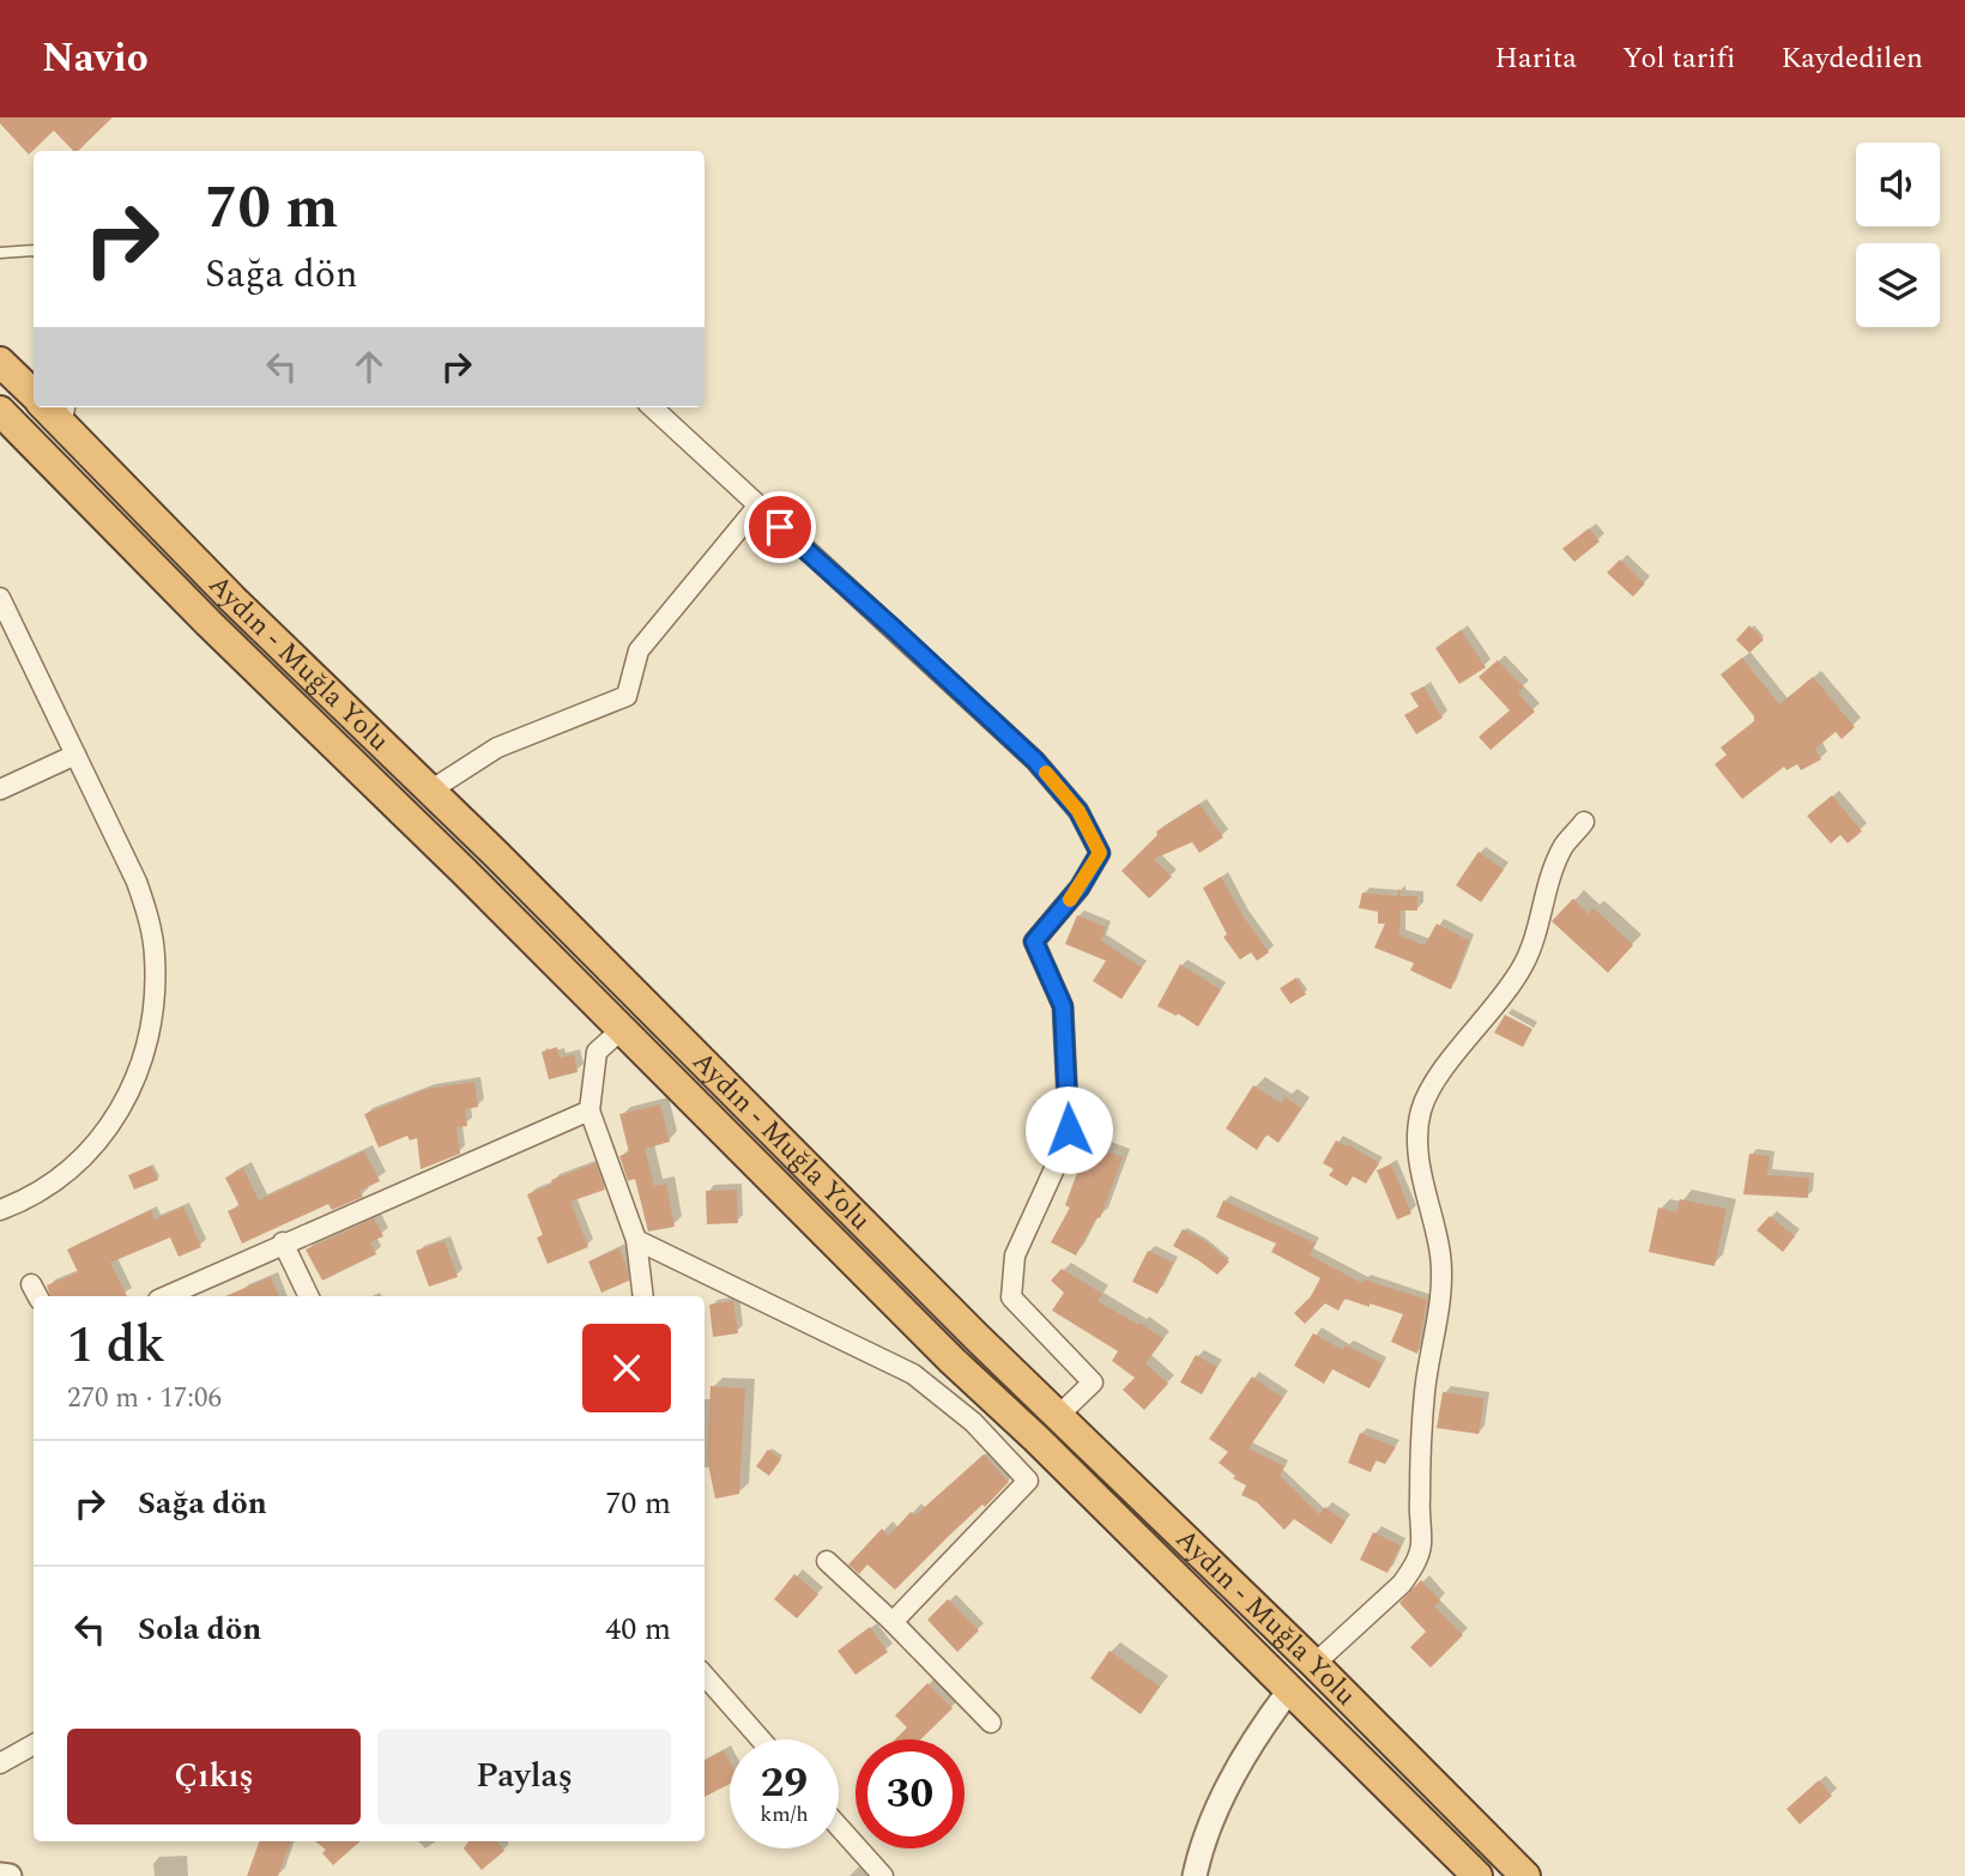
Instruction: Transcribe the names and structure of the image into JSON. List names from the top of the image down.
{
  "streets": {
    "highway": ["Aydın - Muğla Yolu"]
  },
  "page": {
    "header": "Navio",
    "nav": ["Harita", "Yol tarifi", "Kaydedilen"],
    "turn": ["70 m", "Sağa dön"],
    "heading": ["1 dk", "270 m · 17:06"],
    "list": [
      {
        "name": "Sağa dön",
        "value": "70 m"
      },
      {
        "name": "Sola dön",
        "value": "40 m"
      }
    ],
    "buttons": ["Çıkış", "Paylaş"],
    "speed": "29 km/h",
    "limit": "30"
  }
}
